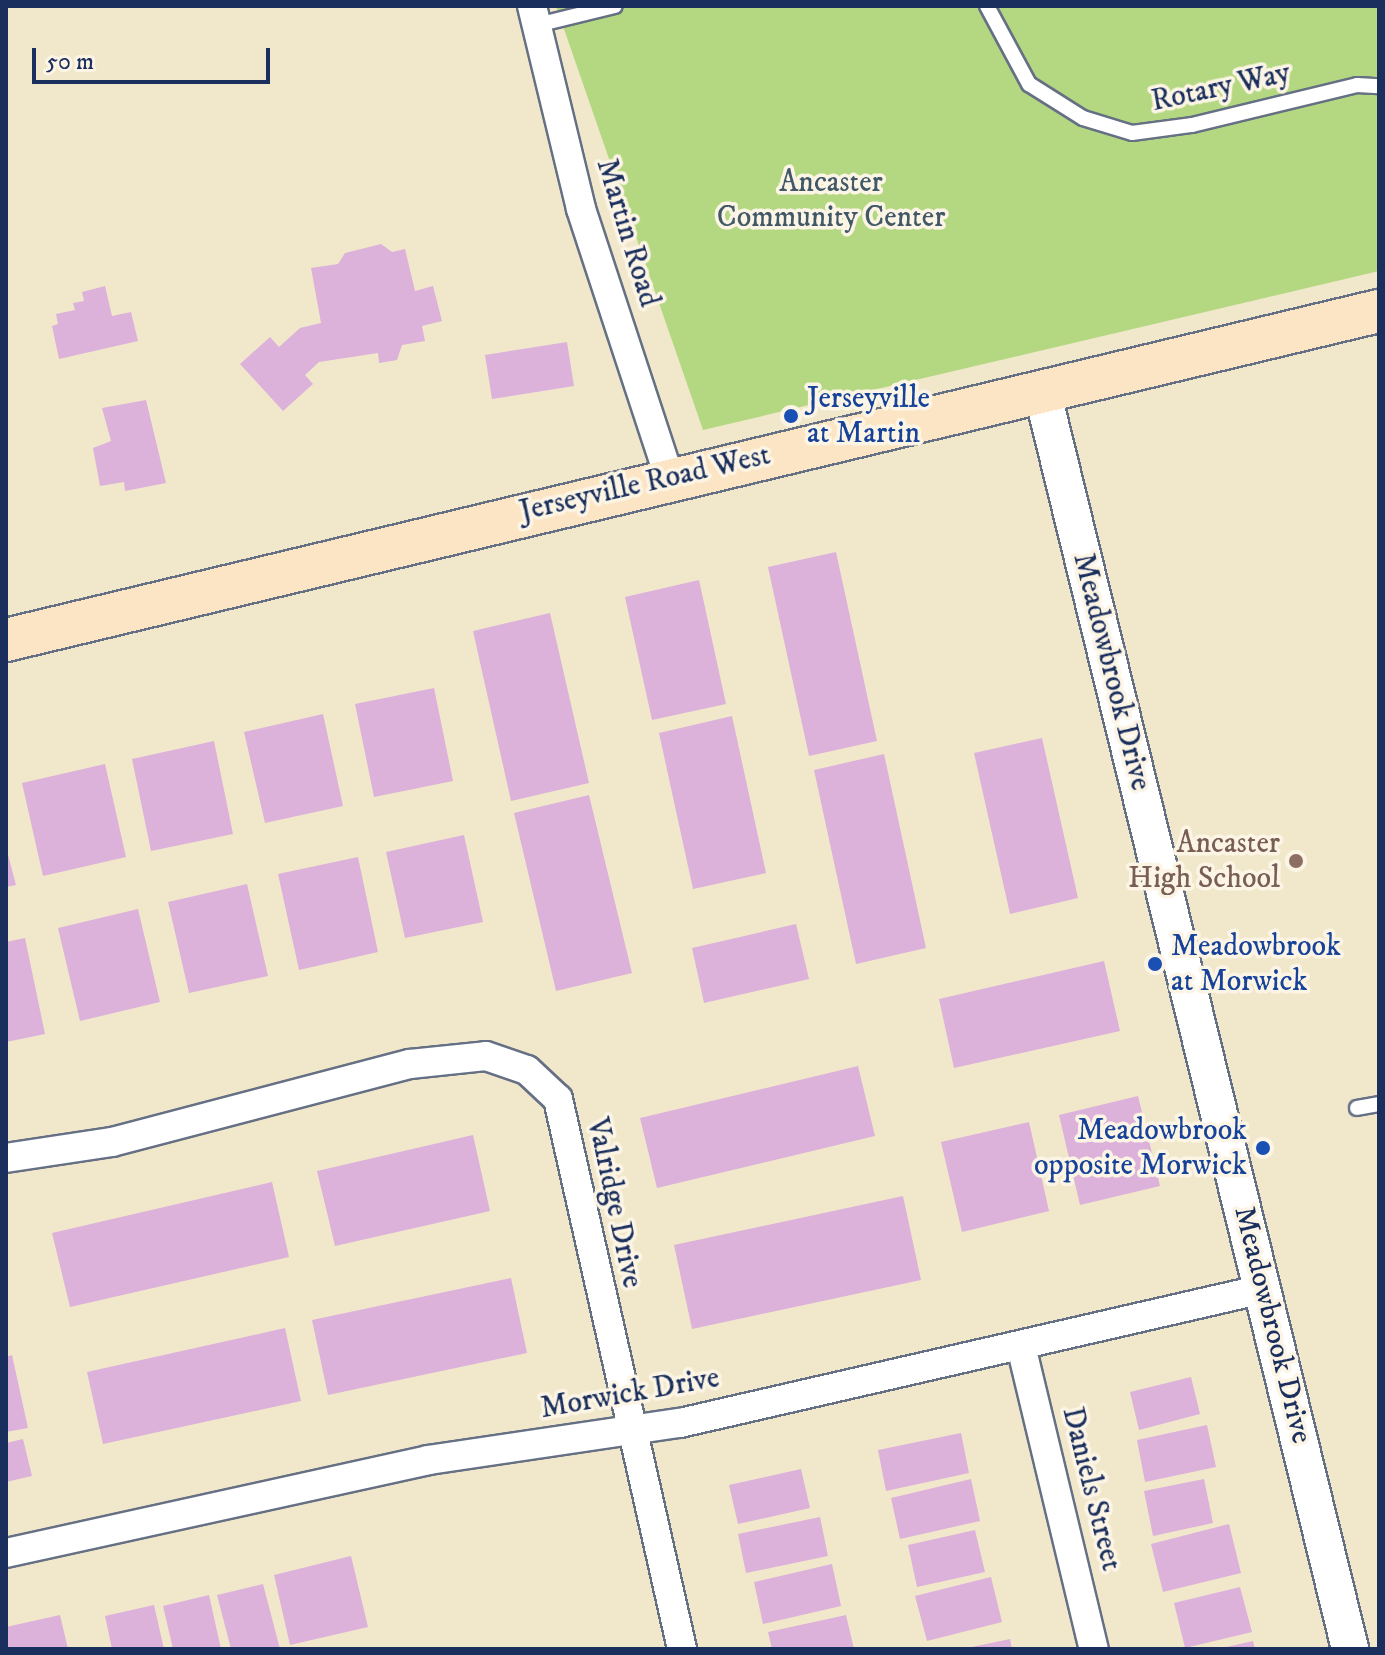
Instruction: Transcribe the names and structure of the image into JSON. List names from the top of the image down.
{
  "streets": {
    "main road": ["Jerseyville Road West"],
    "street": [
      "Martin Road",
      "Meadowbrook Drive",
      "Valridge Drive",
      "Morwick Drive",
      "Daniels Street"
    ],
    "lane": ["Rotary Way"]
  },
  "crossings": [
    ["Martin Road", "Jerseyville Road West"],
    ["Jerseyville Road West", "Meadowbrook Drive"],
    ["Meadowbrook Drive", "Morwick Drive"],
    ["Valridge Drive", "Morwick Drive"],
    ["Morwick Drive", "Daniels Street"]
  ],
  "parks": ["Ancaster Community Center"],
  "places": [
    "Jerseyville at Martin",
    "Ancaster High School",
    "Meadowbrook at Morwick",
    "Meadowbrook opposite Morwick"
  ],
  "scale_bar": "50 m"
}
